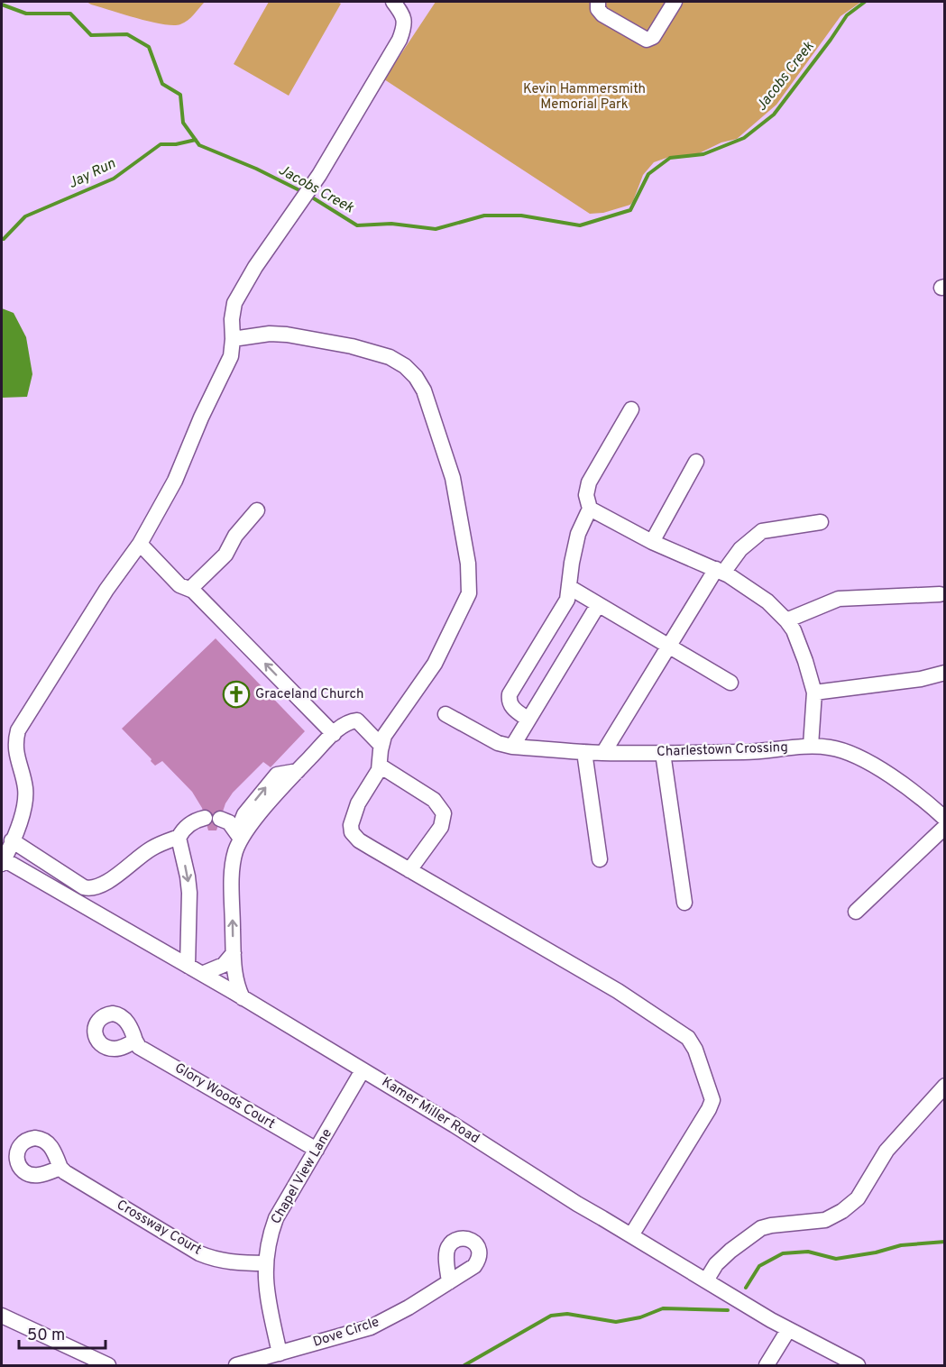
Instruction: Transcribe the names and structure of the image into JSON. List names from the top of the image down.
{
  "streets": {
    "street": [
      "Charlestown Crossing",
      "Glory Woods Court",
      "Kamer Miller Road",
      "Chapel View Lane",
      "Crossway Court",
      "Dove Circle"
    ]
  },
  "crossings": [
    ["Glory Woods Court", "Chapel View Lane"],
    ["Kamer Miller Road", "Chapel View Lane"],
    ["Chapel View Lane", "Crossway Court"],
    ["Chapel View Lane", "Dove Circle"]
  ],
  "water": ["Jacobs Creek", "Jay Run"],
  "parks": ["Kevin Hammersmith Memorial Park"],
  "places": {
    "church": ["Graceland Church"]
  },
  "scale_bar": "50 m"
}
